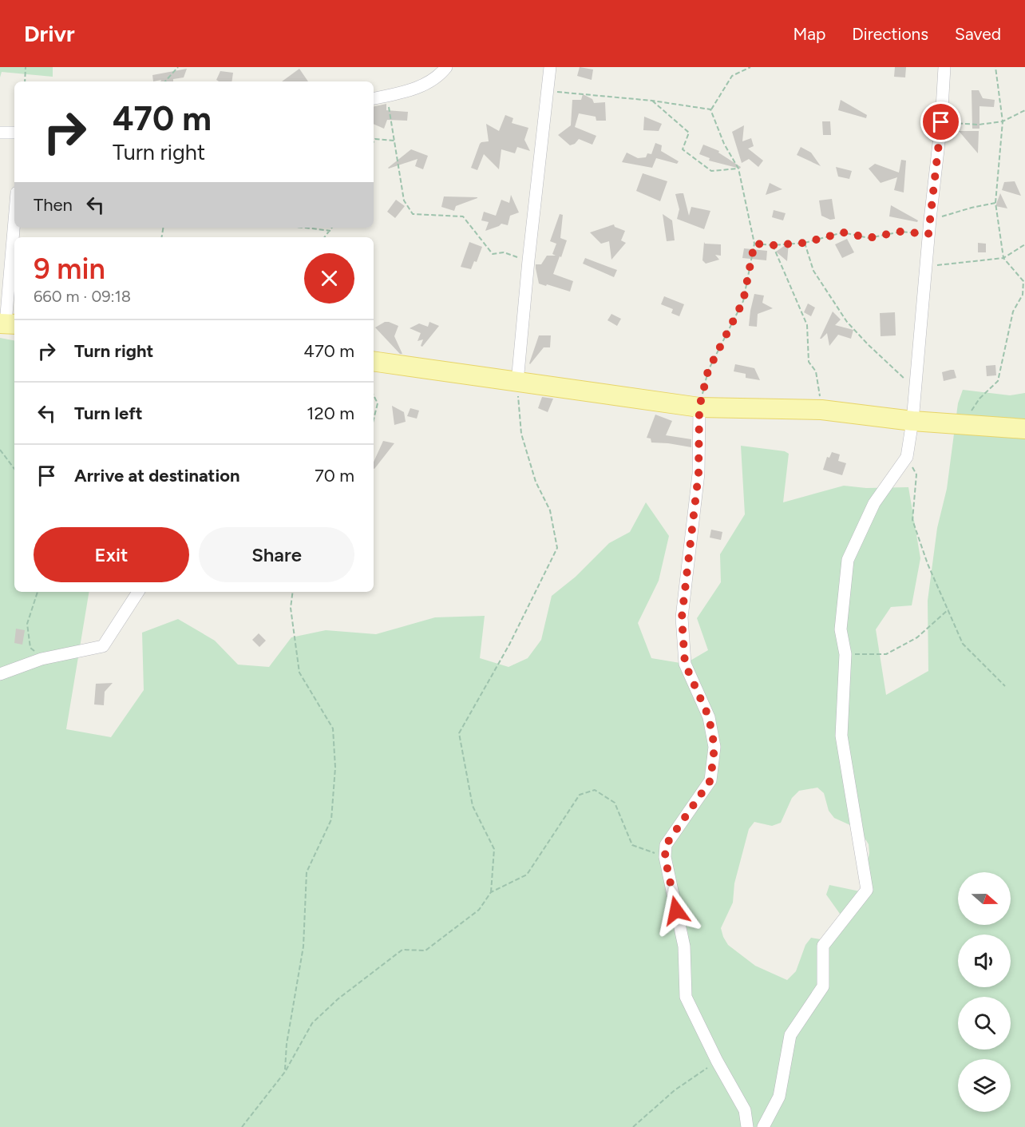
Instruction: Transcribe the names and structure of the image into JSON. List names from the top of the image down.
{
  "north": "right",
  "page": {
    "header": "Drivr",
    "nav": ["Map", "Directions", "Saved"],
    "turn": ["470 m", "Turn right"],
    "then": "Then",
    "heading": ["9 min", "660 m · 09:18"],
    "list": [
      {
        "name": "Turn right",
        "value": "470 m"
      },
      {
        "name": "Turn left",
        "value": "120 m"
      },
      {
        "name": "Arrive at destination",
        "value": "70 m"
      }
    ],
    "buttons": ["Exit", "Share"]
  }
}
